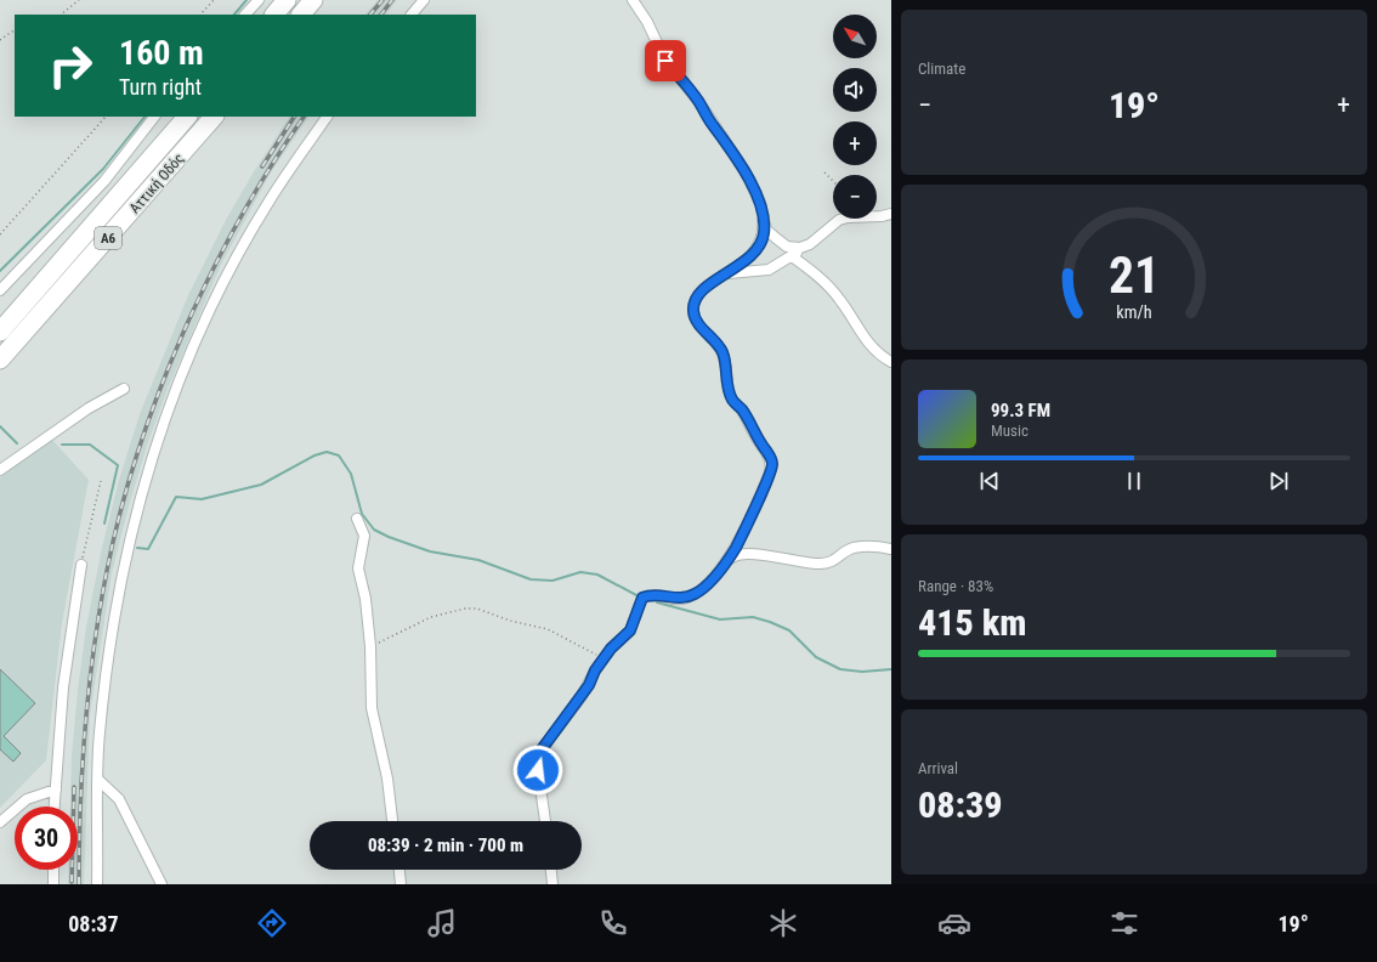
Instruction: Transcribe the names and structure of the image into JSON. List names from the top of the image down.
{
  "streets": {
    "highway": ["Αττική Οδός", "Α6"]
  },
  "north": "top left",
  "page": {
    "tile": [
      "Climate",
      ["Range · 83%", "415 km"],
      ["Arrival", "08:39"]
    ],
    "map_buttons": ["+", "−"],
    "turn": ["160 m", "Turn right"],
    "heat": ["−", "19°", "+"],
    "song": ["99.3 FM", "Music"],
    "limit": "30",
    "trip": "08:39 · 2 min · 700 m",
    "tabs": ["08:37", "19°"],
    "gauge": ["21", "km/h"]
  }
}
